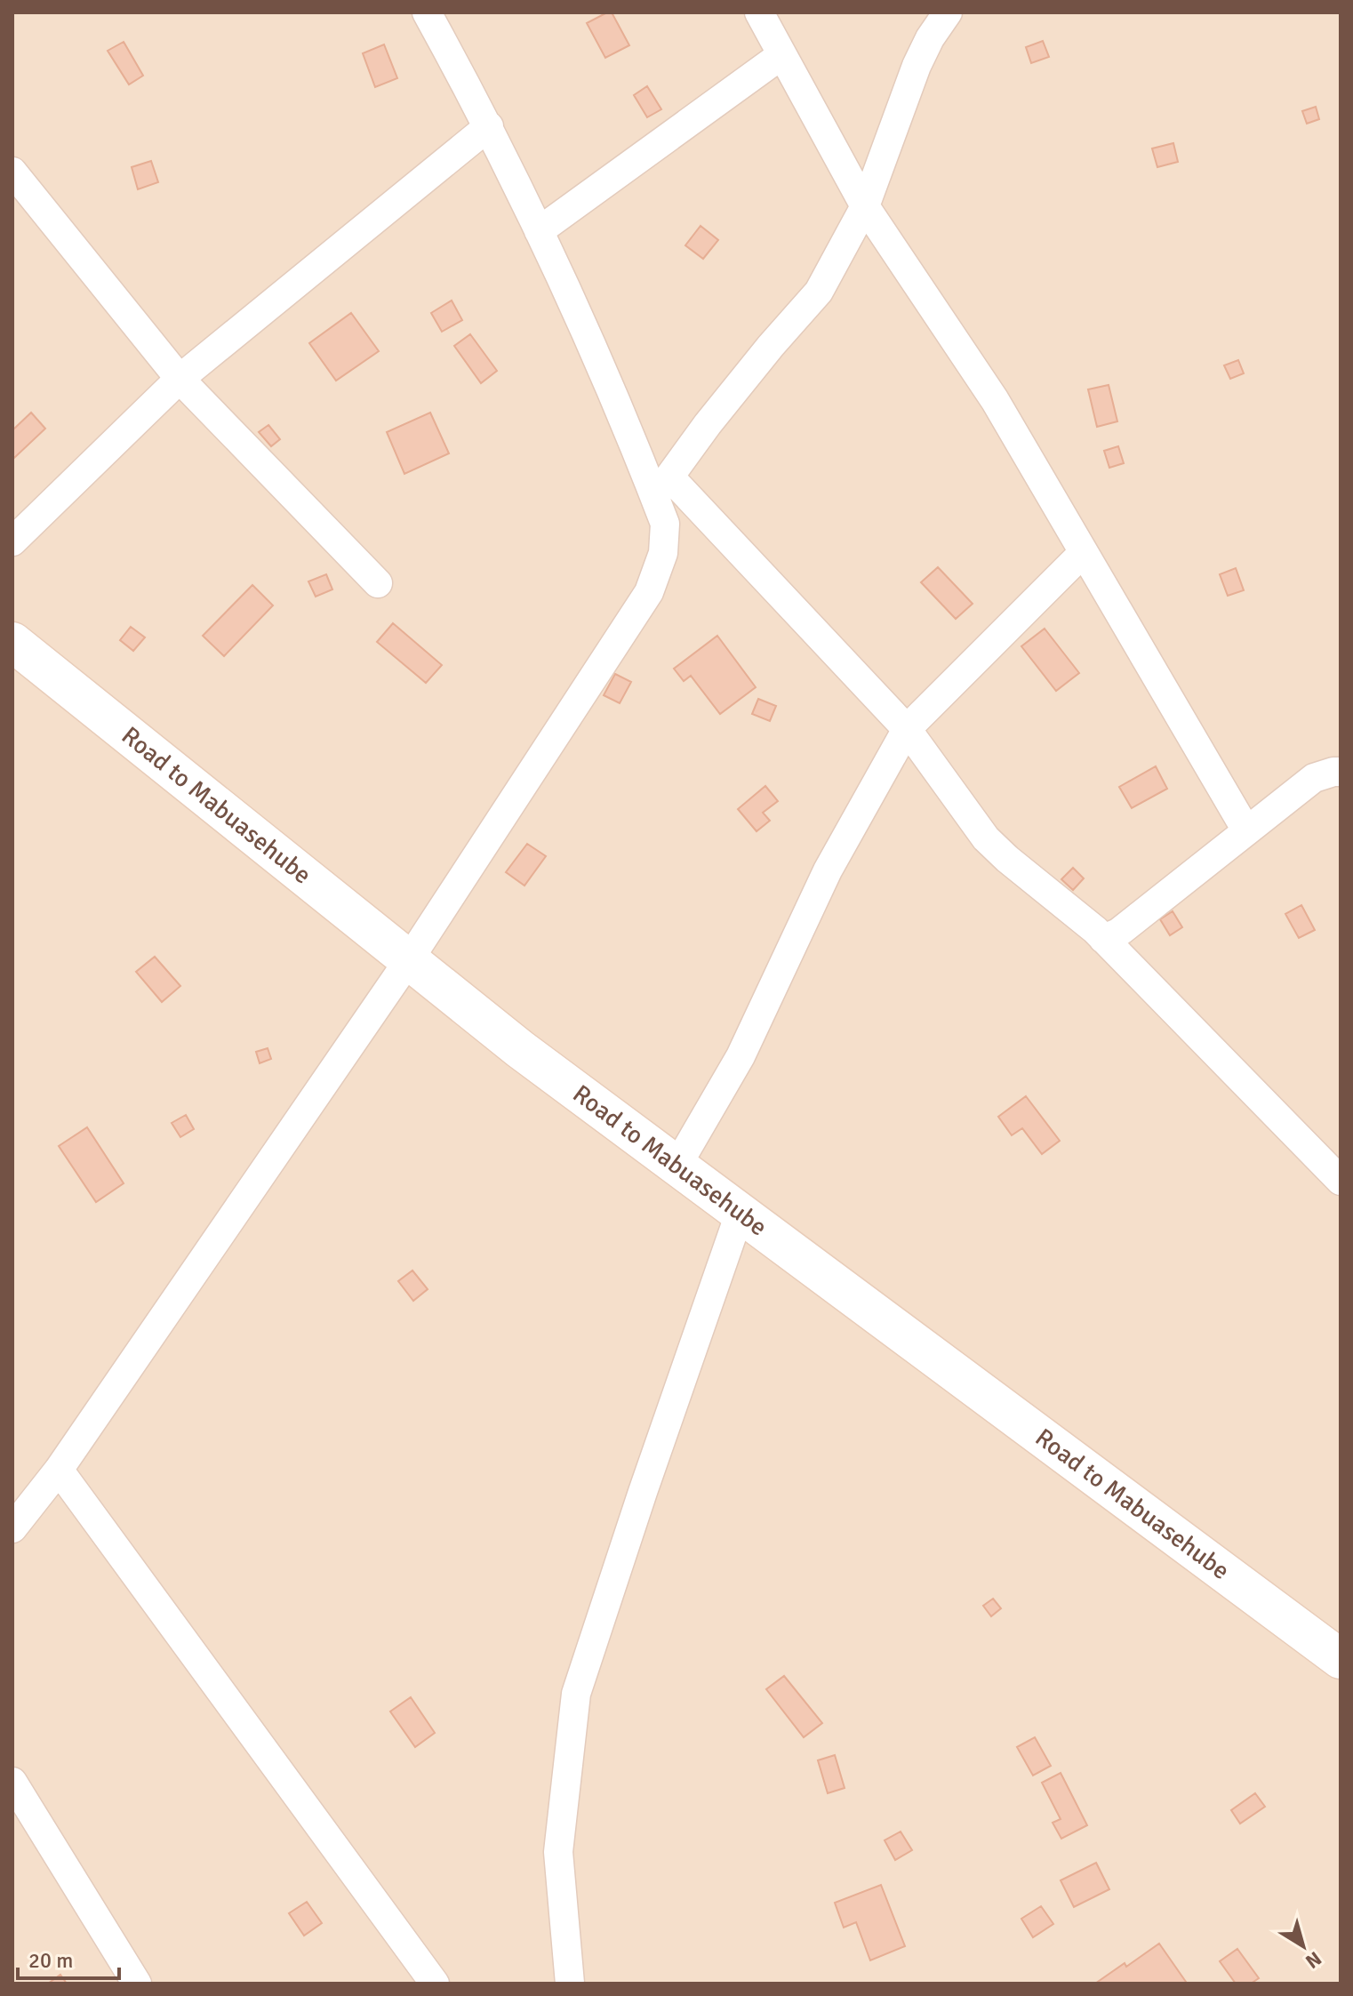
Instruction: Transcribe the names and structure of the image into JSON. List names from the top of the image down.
{
  "streets": {
    "main road": ["Road to Mabuasehube"]
  },
  "scale_bar": "20 m",
  "north": "bottom right"
}
